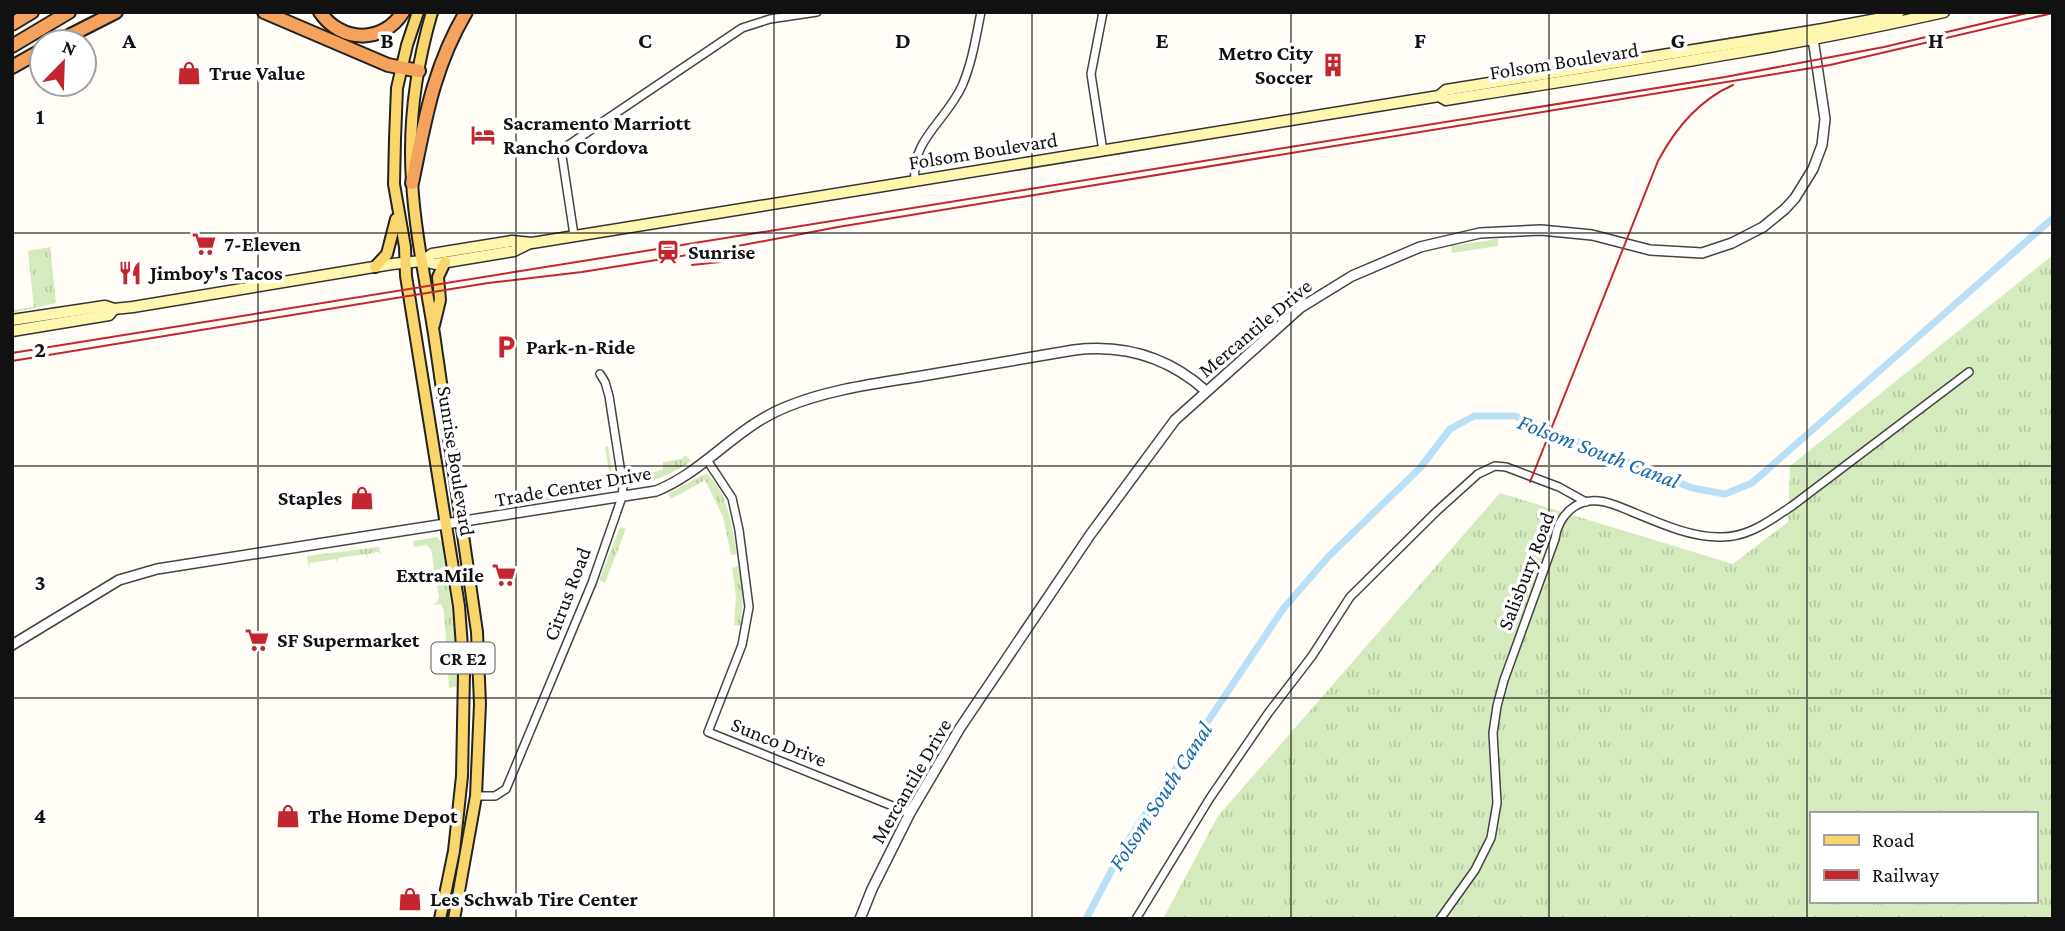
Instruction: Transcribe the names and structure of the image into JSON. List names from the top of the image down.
{
  "streets": {
    "main road": ["Folsom Boulevard", "Sunrise Boulevard", "CR E2"],
    "street": [
      "Mercantile Drive",
      "Trade Center Drive",
      "Salisbury Road",
      "Citrus Road",
      "Sunco Drive"
    ]
  },
  "crossings": [
    ["Folsom Boulevard", "Mercantile Drive"],
    ["Folsom Boulevard", "Sunrise Boulevard"],
    ["Mercantile Drive", "Trade Center Drive"],
    ["Mercantile Drive", "Sunco Drive"],
    ["Sunrise Boulevard", "Trade Center Drive"],
    ["Sunrise Boulevard", "Citrus Road"],
    ["Trade Center Drive", "Citrus Road"],
    ["Trade Center Drive", "Sunco Drive"]
  ],
  "water": ["Folsom South Canal"],
  "places": {
    "building": ["Metro City Soccer"],
    "shop": [
      "True Value",
      "Staples",
      "The Home Depot",
      "Les Schwab Tire Center"
    ],
    "hotel": ["Sacramento Marriott Rancho Cordova"],
    "supermarket": ["7-Eleven", "ExtraMile", "SF Supermarket"],
    "station": ["Sunrise"],
    "restaurant": ["Jimboy's Tacos"],
    "parking": ["Park-n-Ride"]
  },
  "legend": ["Road", "Railway"],
  "north": "top right",
  "grid": {
    "columns": [
      "A",
      "B",
      "C",
      "D",
      "E",
      "F",
      "G",
      "H"
    ],
    "rows": [
      "1",
      "2",
      "3",
      "4"
    ]
  }
}
